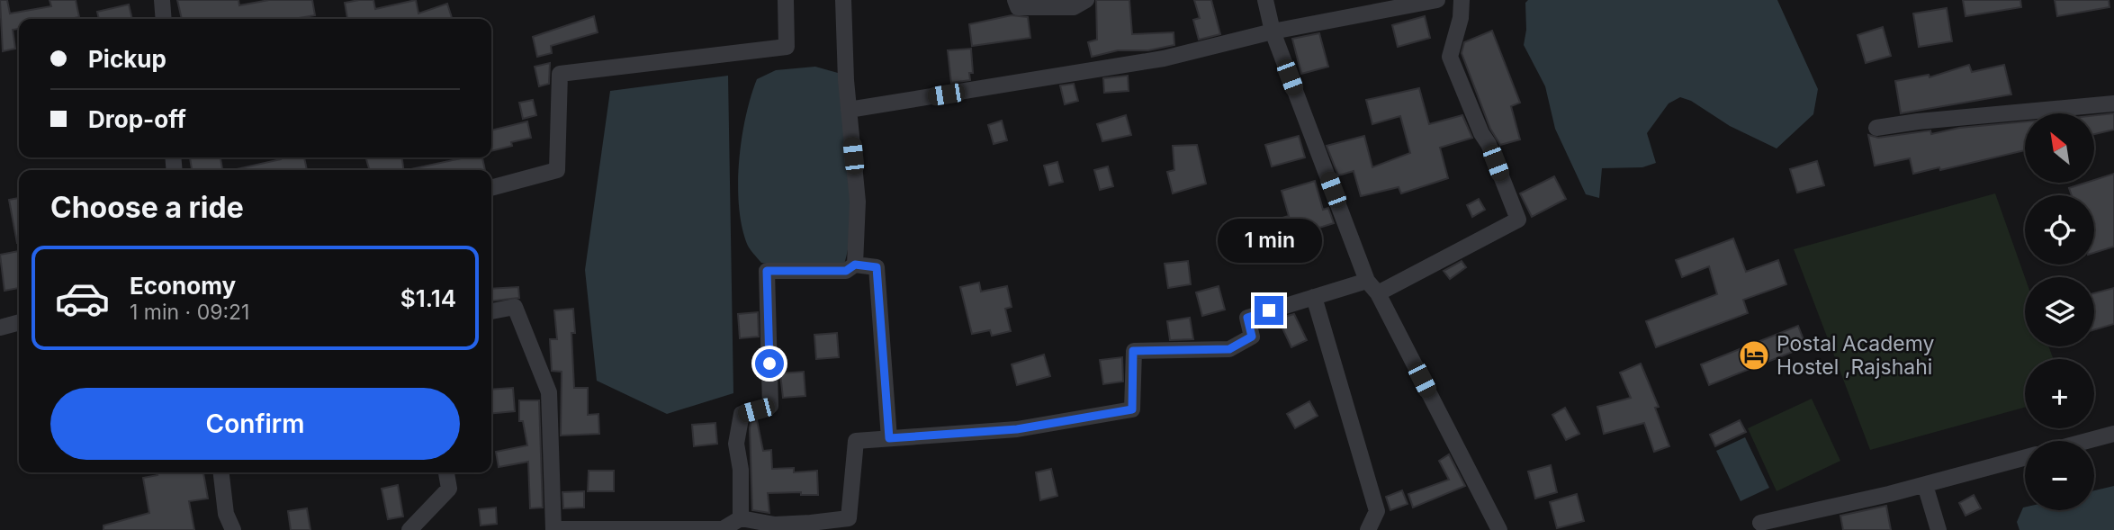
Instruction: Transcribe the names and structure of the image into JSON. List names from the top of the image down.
{
  "places": {
    "hotel": ["Postal Academy Hostel ,Rajshahi"]
  },
  "north": "top left",
  "page": {
    "banner": ["Pickup", "Drop-off"],
    "map_buttons": ["+", "−"],
    "heading": "Choose a ride",
    "bubble": "1 min",
    "list": [
      {
        "name": "Economy",
        "note": "1 min · 09:21",
        "value": "$1.14"
      }
    ],
    "buttons": "Confirm"
  }
}
